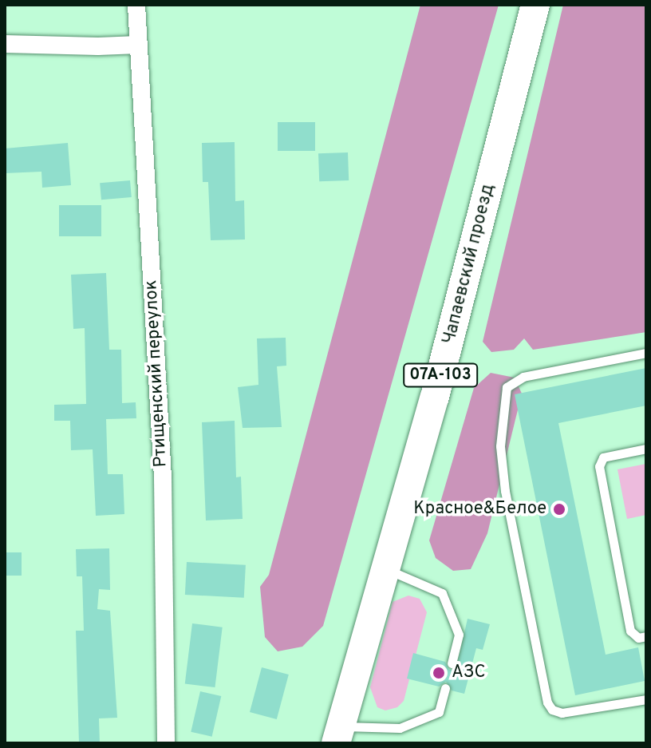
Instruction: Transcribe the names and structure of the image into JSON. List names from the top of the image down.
{
  "streets": {
    "main road": ["Чапаевский проезд", "07А-103"],
    "street": ["Ртищенский переулок"]
  },
  "places": ["Красное&Белое", "АЗС"]
}
